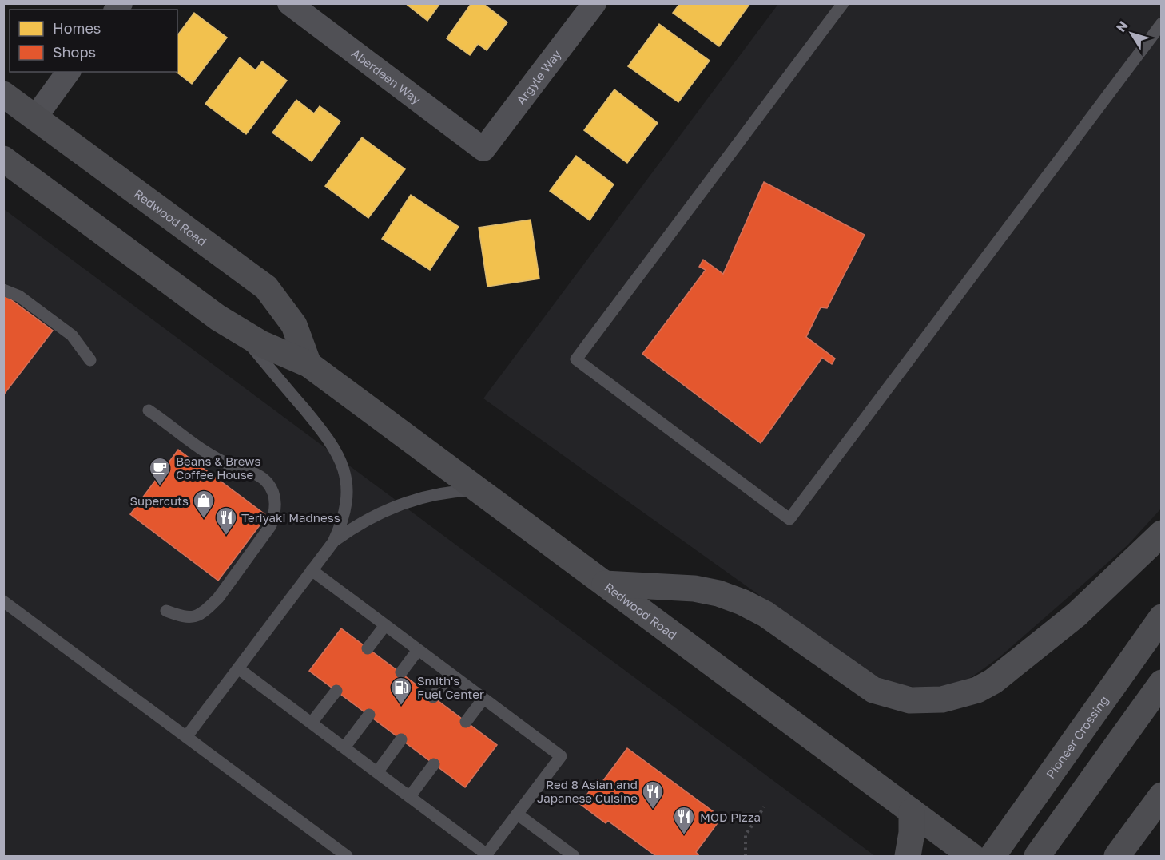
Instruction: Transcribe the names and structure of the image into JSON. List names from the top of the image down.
{
  "streets": {
    "main road": ["Redwood Road", "Pioneer Crossing"],
    "street": ["Aberdeen Way", "Argyle Way"]
  },
  "crossings": [
    ["Aberdeen Way", "Argyle Way"]
  ],
  "places": {
    "cafe": ["Beans & Brews Coffee House"],
    "shop": ["Supercuts"],
    "restaurant": ["Teriyaki Madness", "Red 8 Asian and Japanese Cuisine", "MOD Pizza"],
    "fuel station": ["Smith's Fuel Center"]
  },
  "legend": ["Homes", "Shops"],
  "north": "top left"
}
